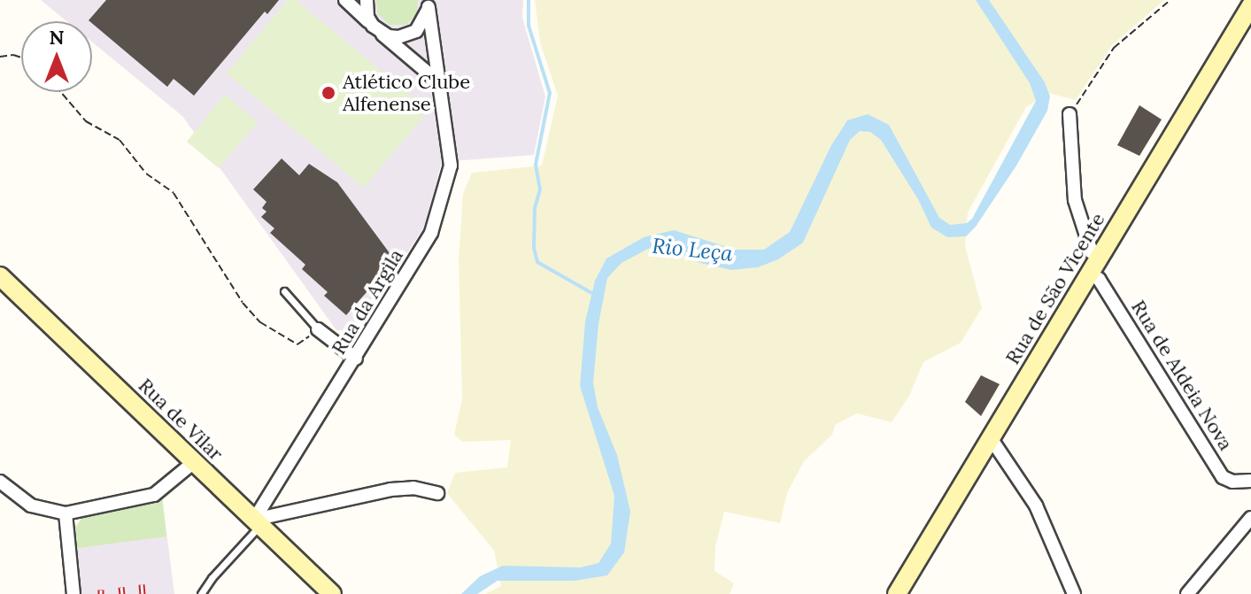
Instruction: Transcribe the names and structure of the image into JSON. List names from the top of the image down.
{
  "streets": {
    "main road": ["Rua de São Vicente", "Rua de Vilar"],
    "street": ["Rua da Argila", "Rua de Aldeia Nova"]
  },
  "crossings": [
    ["Rua de São Vicente", "Rua de Aldeia Nova"],
    ["Rua da Argila", "Rua de Vilar"]
  ],
  "water": ["Rio Leça"],
  "places": ["Atlético Clube Alfenense"],
  "north": "top"
}
